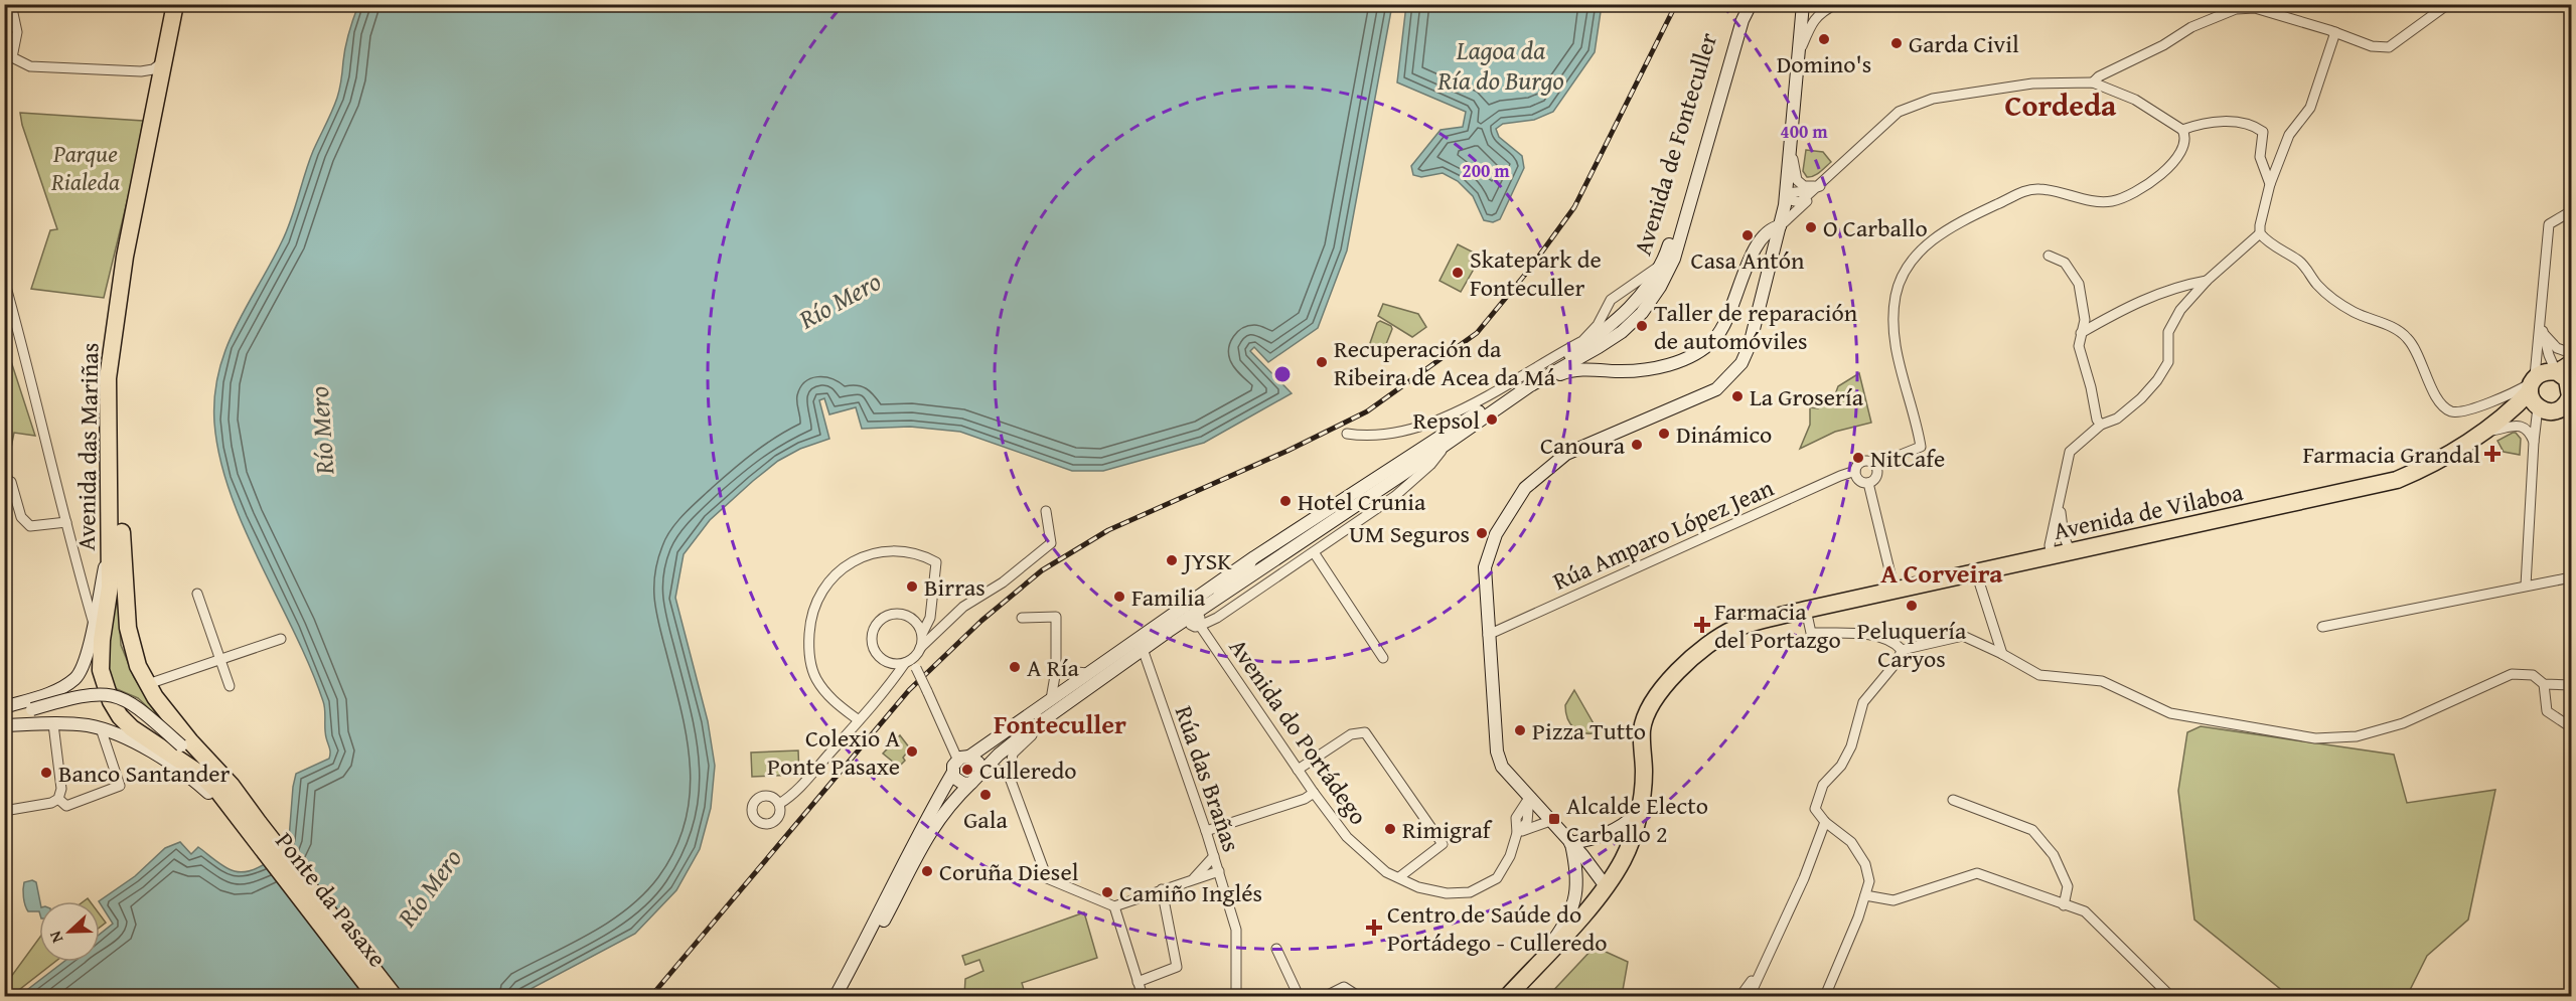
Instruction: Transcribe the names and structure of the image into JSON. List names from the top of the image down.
{
  "streets": {
    "highway": ["Avenida das Mariñas", "Avenida de Vilaboa", "Ponte da Pasaxe"],
    "main road": ["Avenida de Fonteculler"],
    "street": ["Rúa Amparo López Jean", "Avenida do Portádego", "Rúa das Brañas"]
  },
  "crossings": [
    ["Avenida de Fonteculler", "Avenida do Portádego"],
    ["Avenida de Fonteculler", "Rúa das Brañas"],
    ["Avenida das Mariñas", "Ponte da Pasaxe"]
  ],
  "districts": ["Cordeda", "A Corveira", "Fonteculler"],
  "water": ["Lagoa da Ría do Burgo", "Río Mero"],
  "parks": ["Parque Rialeda"],
  "places": {
    "other": [
      "Domino's",
      "Garda Civil",
      "O Carballo",
      "Casa Antón",
      "Skatepark de Fonteculler",
      "Taller de reparación de automóviles",
      "Recuperación da Ribeira de Acea da Má",
      "La Grosería",
      "Repsol",
      "Dinámico",
      "Canoura",
      "NitCafe",
      "Hotel Crunia",
      "UM Seguros",
      "JYSK",
      "Birras",
      "Familia",
      "Peluquería Caryos",
      "A Ría",
      "Pizza Tutto",
      "Colexio A Ponte Pasaxe",
      "Culleredo",
      "Banco Santander",
      "Gala",
      "Rimigraf",
      "Coruña Diesel",
      "Camiño Inglés"
    ],
    "health": ["Farmacia Grandal", "Farmacia del Portazgo", "Centro de Saúde do Portádego - Culleredo"],
    "transit": ["Alcalde Electo Carballo 2"]
  },
  "north": "left",
  "rings": ["400 m", "200 m"]
}
